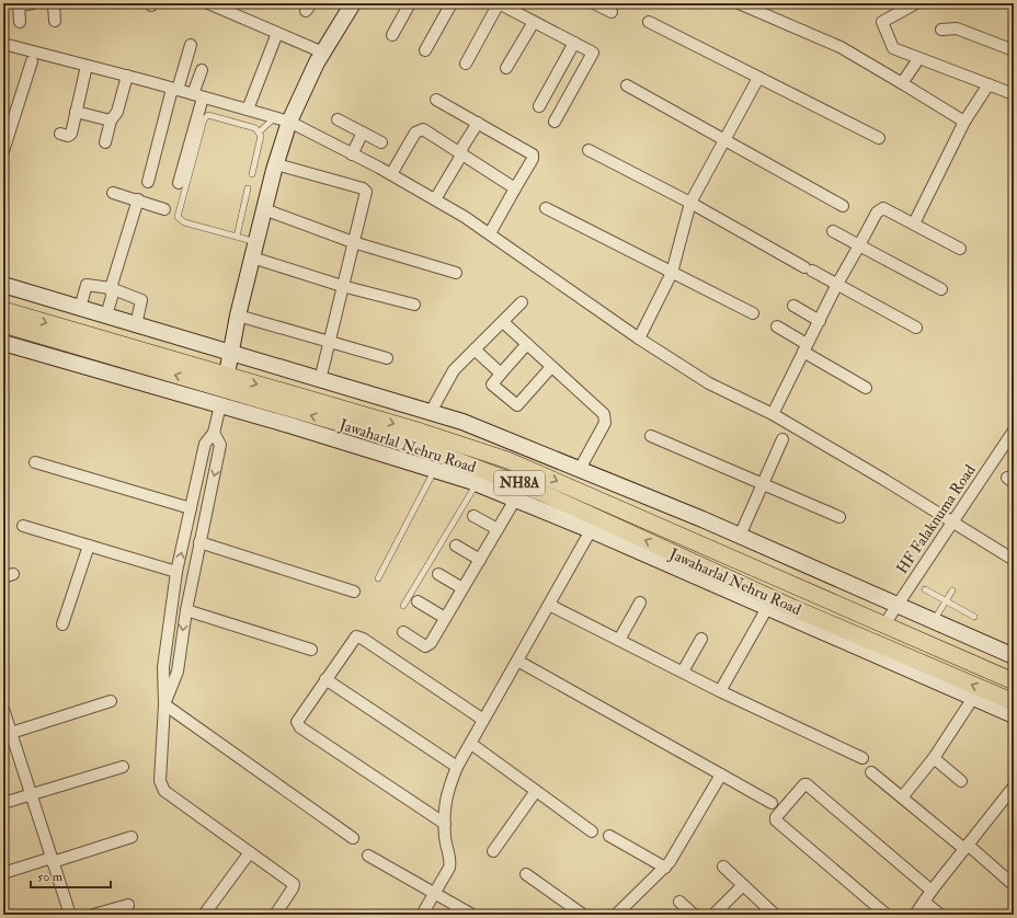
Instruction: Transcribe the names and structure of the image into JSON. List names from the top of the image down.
{
  "streets": {
    "main road": ["Jawaharlal Nehru Road", "NH8A"],
    "street": ["HF Falaknuma Road"]
  },
  "crossings": [
    ["Jawaharlal Nehru Road", "HF Falaknuma Road"]
  ],
  "scale_bar": "50 m"
}
